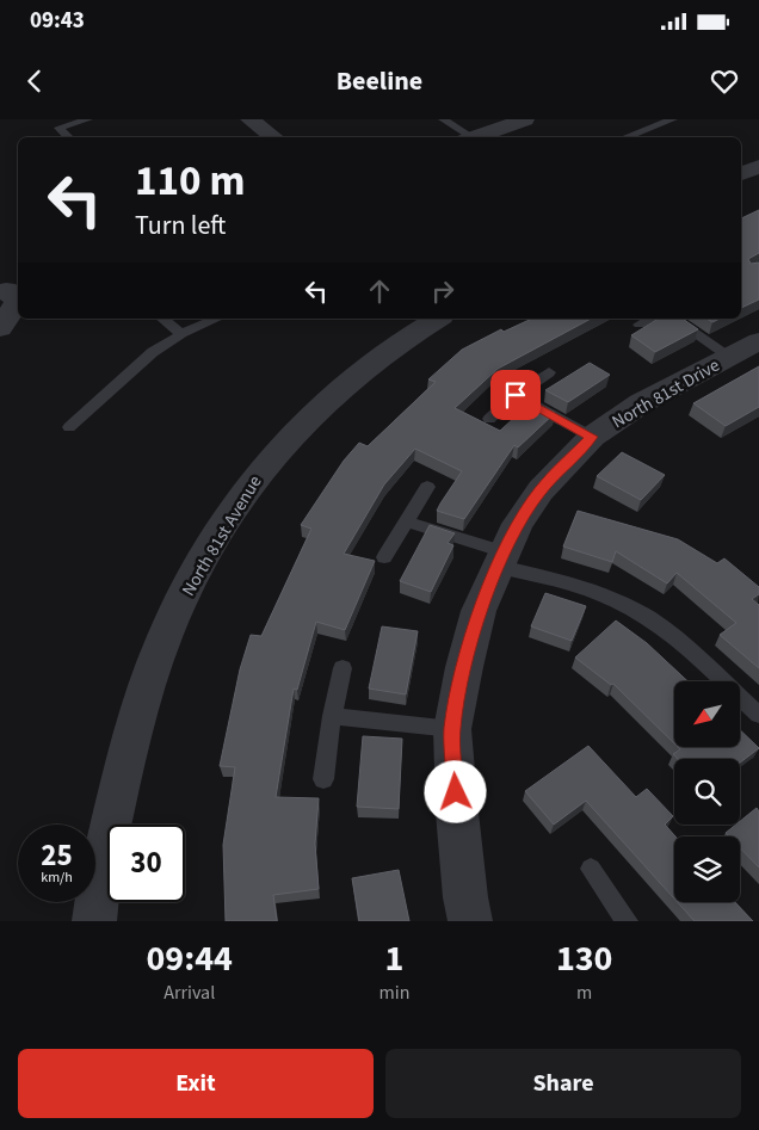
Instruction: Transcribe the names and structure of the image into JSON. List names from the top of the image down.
{
  "streets": {
    "street": ["North 81st Drive", "North 81st Avenue"]
  },
  "north": "bottom left",
  "page": {
    "status": "09:43",
    "header": "Beeline",
    "turn": ["110 m", "Turn left"],
    "speed": "25 km/h",
    "limit": "30",
    "eta": [
      "09:44",
      "Arrival",
      "1",
      "min",
      "130",
      "m"
    ],
    "buttons": ["Exit", "Share"]
  }
}
